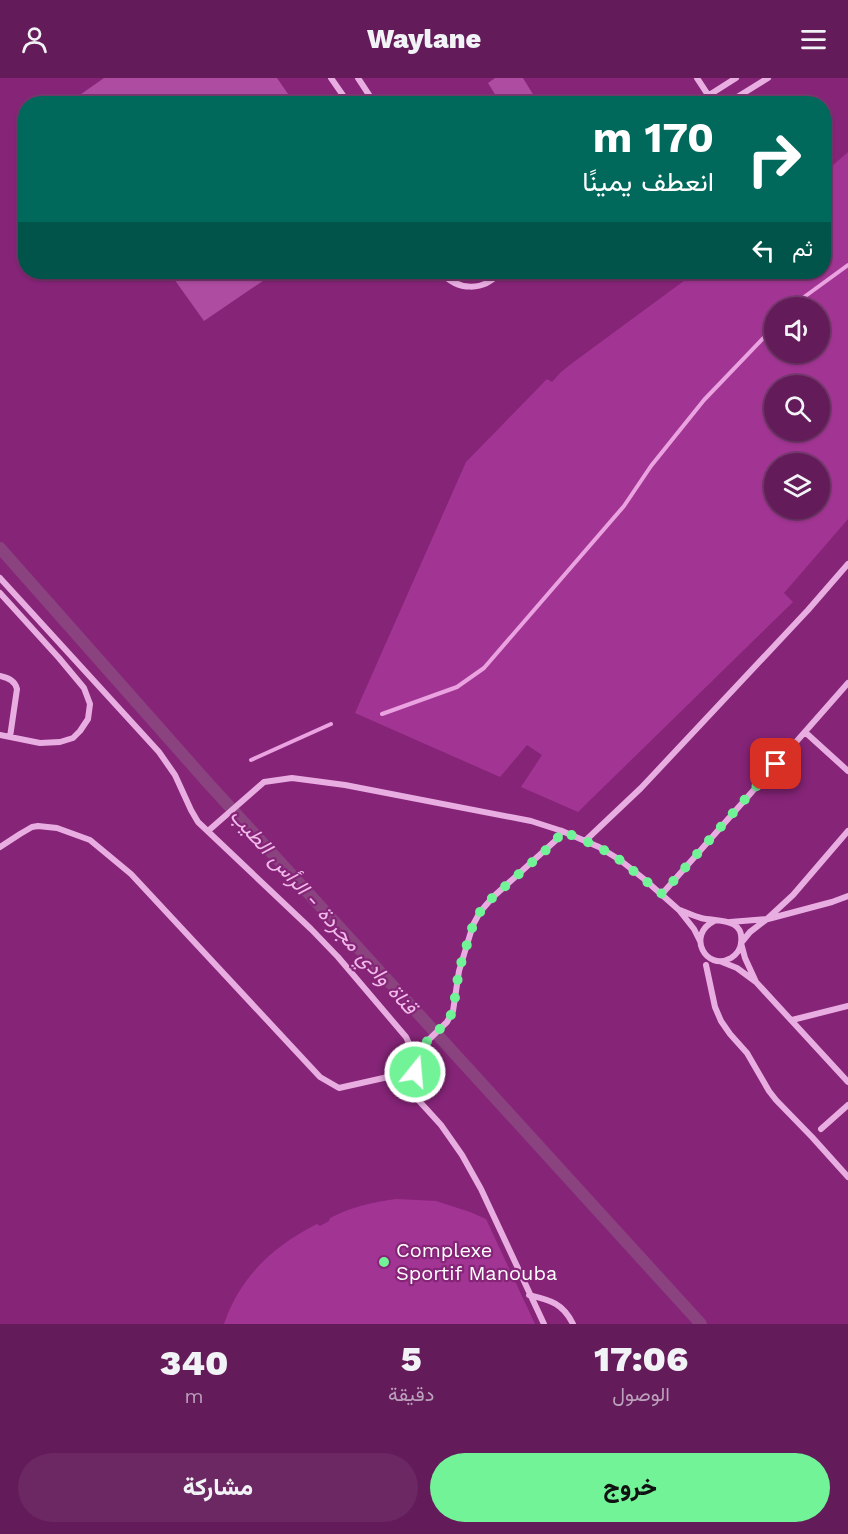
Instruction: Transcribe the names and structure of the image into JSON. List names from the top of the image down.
{
  "water": ["قناة وادي مجردة - الرأس الطيب"],
  "places": ["Complexe Sportif Manouba"],
  "page": {
    "header": "Waylane",
    "turn": ["170 m", "انعطف يمينًا"],
    "then": "ثم",
    "eta": [
      "17:06",
      "الوصول",
      "5",
      "دقيقة",
      "340",
      "m"
    ],
    "buttons": ["خروج", "مشاركة"]
  }
}
